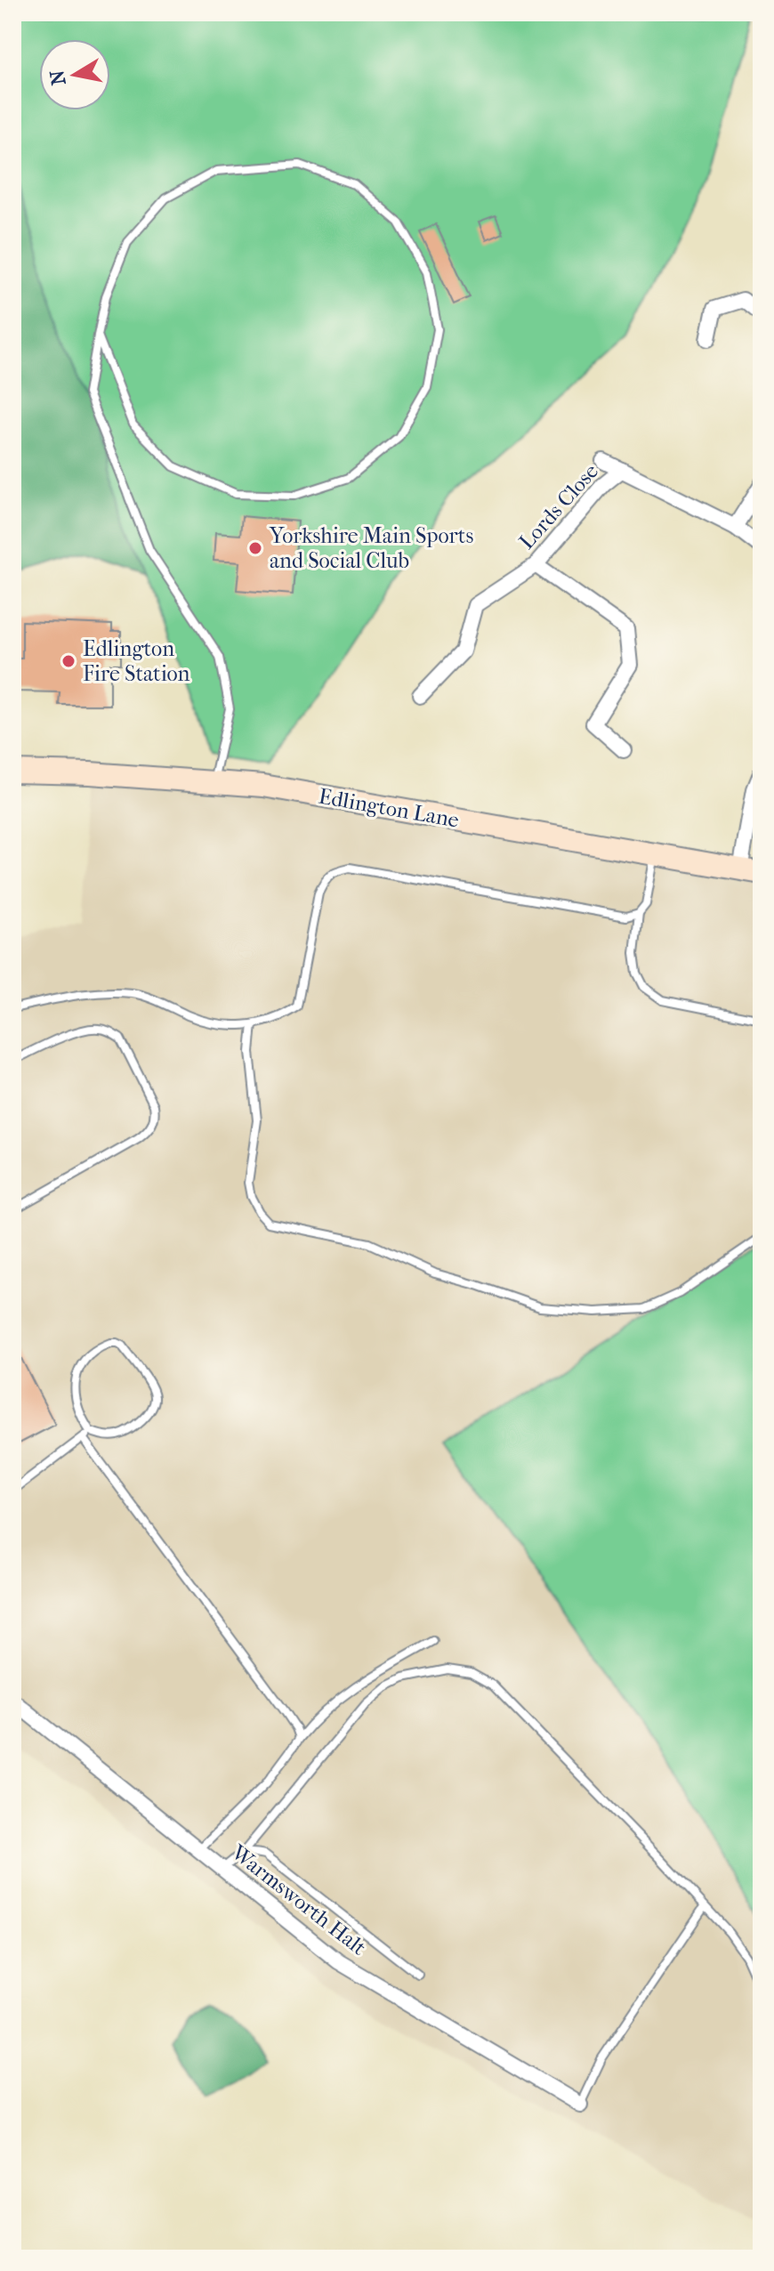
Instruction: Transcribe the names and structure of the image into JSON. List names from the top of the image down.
{
  "streets": {
    "main road": ["Edlington Lane"],
    "street": ["Lords Close", "Warmsworth Halt"]
  },
  "places": ["Yorkshire Main Sports and Social Club", "Edlington Fire Station"],
  "north": "left"
}
